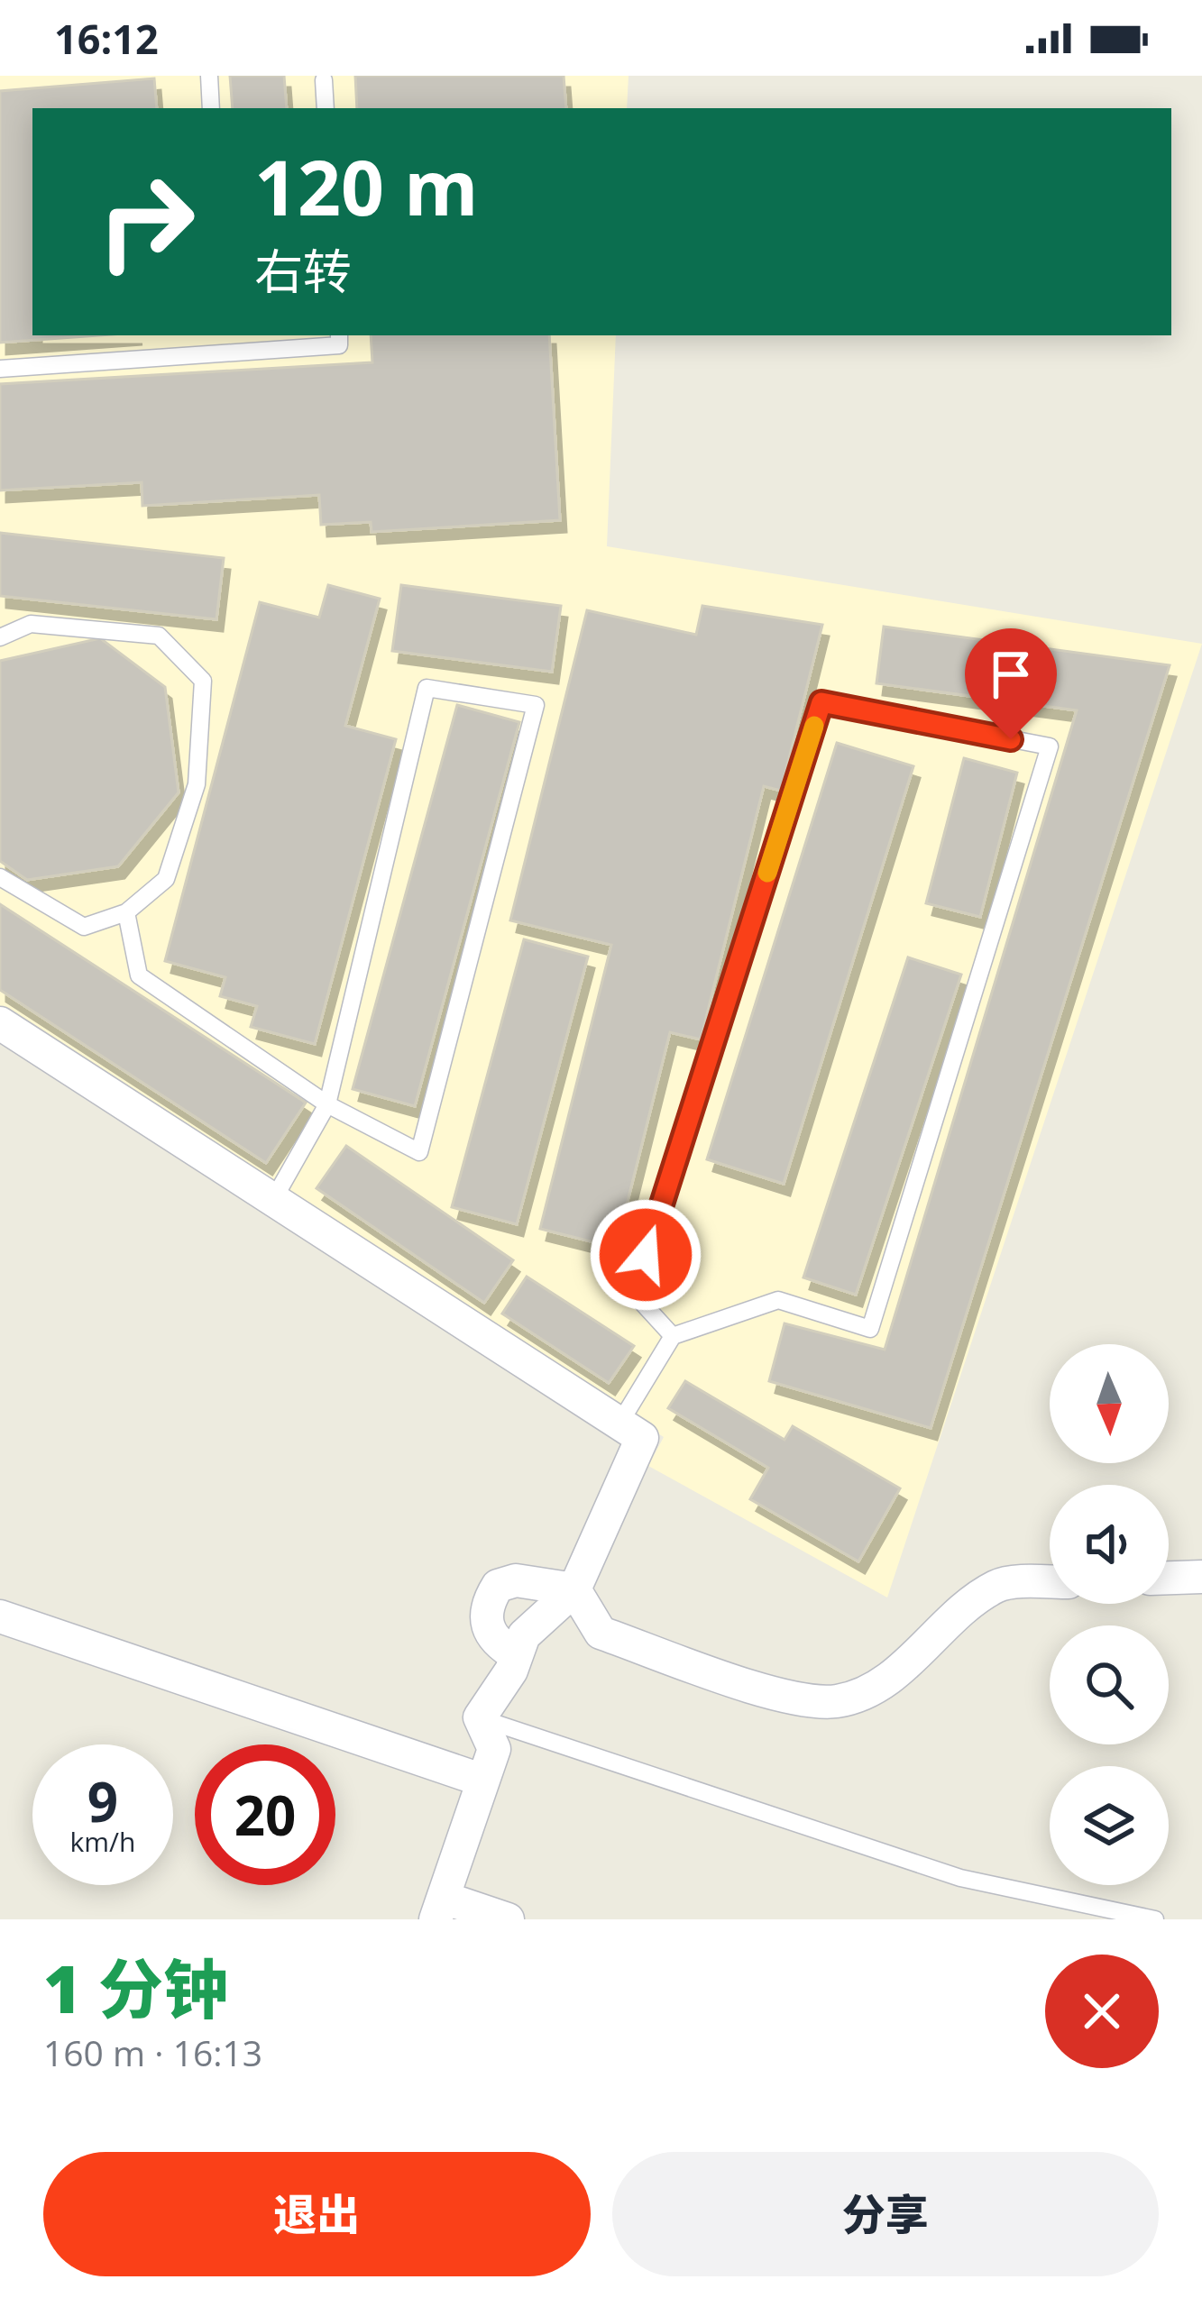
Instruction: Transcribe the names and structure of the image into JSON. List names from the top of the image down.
{
  "north": "bottom",
  "page": {
    "status": "16:12",
    "turn": ["120 m", "右转"],
    "speed": "9 km/h",
    "limit": "20",
    "heading": ["1 分钟", "160 m · 16:13"],
    "buttons": ["退出", "分享"]
  }
}
